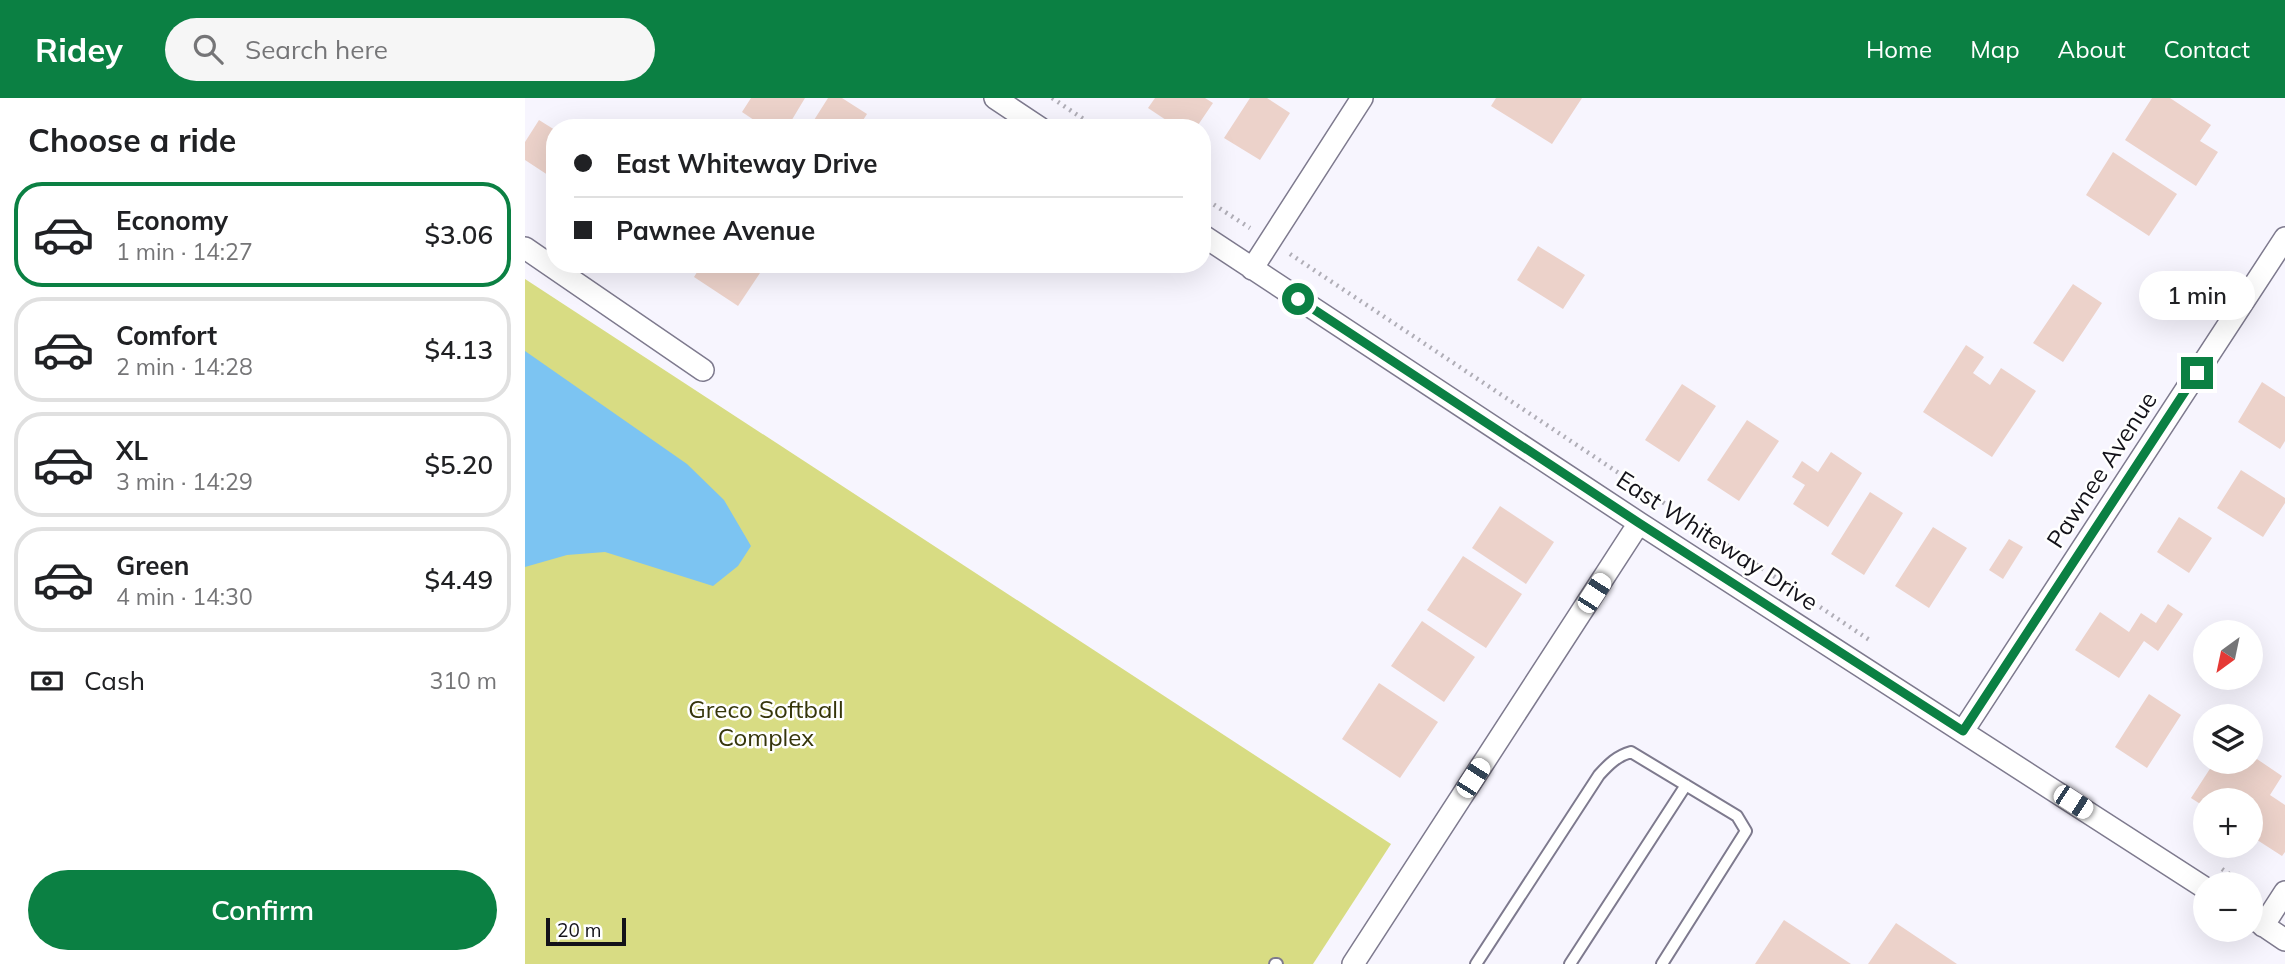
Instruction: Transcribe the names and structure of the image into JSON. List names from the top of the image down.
{
  "streets": {
    "street": ["Pawnee Avenue", "East Whiteway Drive"]
  },
  "crossings": [
    ["Pawnee Avenue", "East Whiteway Drive"]
  ],
  "parks": ["Greco Softball Complex"],
  "scale_bar": "20 m",
  "north": "bottom left",
  "page": {
    "header": "Ridey",
    "search": "Search here",
    "nav": [
      "Home",
      "Map",
      "About",
      "Contact"
    ],
    "heading": "Choose a ride",
    "banner": ["East Whiteway Drive", "Pawnee Avenue"],
    "list": [
      {
        "name": "Economy",
        "note": "1 min · 14:27",
        "value": "$3.06"
      },
      {
        "name": "Comfort",
        "note": "2 min · 14:28",
        "value": "$4.13"
      },
      {
        "name": "XL",
        "note": "3 min · 14:29",
        "value": "$5.20"
      },
      {
        "name": "Green",
        "note": "4 min · 14:30",
        "value": "$4.49"
      }
    ],
    "bubble": "1 min",
    "map_buttons": ["+", "−"],
    "pay": ["Cash", "310 m"],
    "buttons": "Confirm",
    "scale": "20 m"
  }
}
